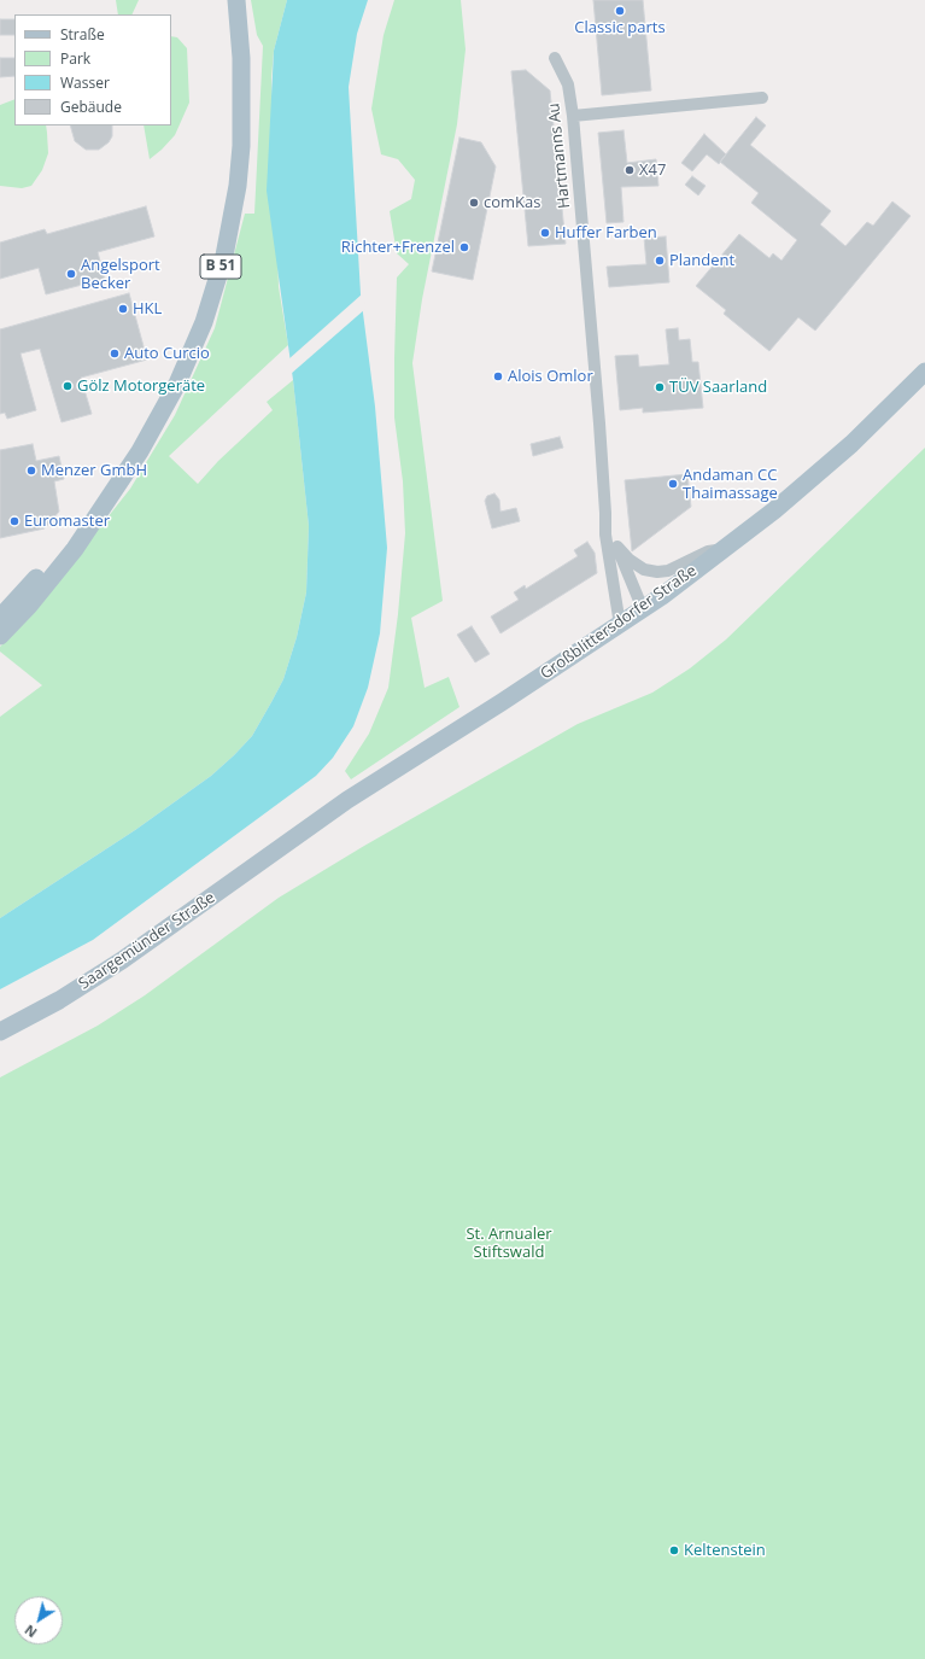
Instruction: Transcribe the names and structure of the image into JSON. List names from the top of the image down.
{
  "streets": {
    "main road": ["B 51", "Großblittersdorfer Straße", "Saargemünder Straße"],
    "street": ["Hartmanns Au"]
  },
  "crossings": [
    ["Hartmanns Au", "Großblittersdorfer Straße"],
    ["Großblittersdorfer Straße", "Saargemünder Straße"]
  ],
  "parks": ["St. Arnualer Stiftswald"],
  "places": [
    "Classic parts",
    "X47",
    "comKas",
    "Huffer Farben",
    "Richter+Frenzel",
    "Plandent",
    "Angelsport Becker",
    "HKL",
    "Auto Curcio",
    "Alois Omlor",
    "Gölz Motorgeräte",
    "TÜV Saarland",
    "Menzer GmbH",
    "Andaman CC Thaimassage",
    "Euromaster",
    "Keltenstein"
  ],
  "legend": [
    "Straße",
    "Park",
    "Wasser",
    "Gebäude"
  ],
  "north": "bottom left"
}
